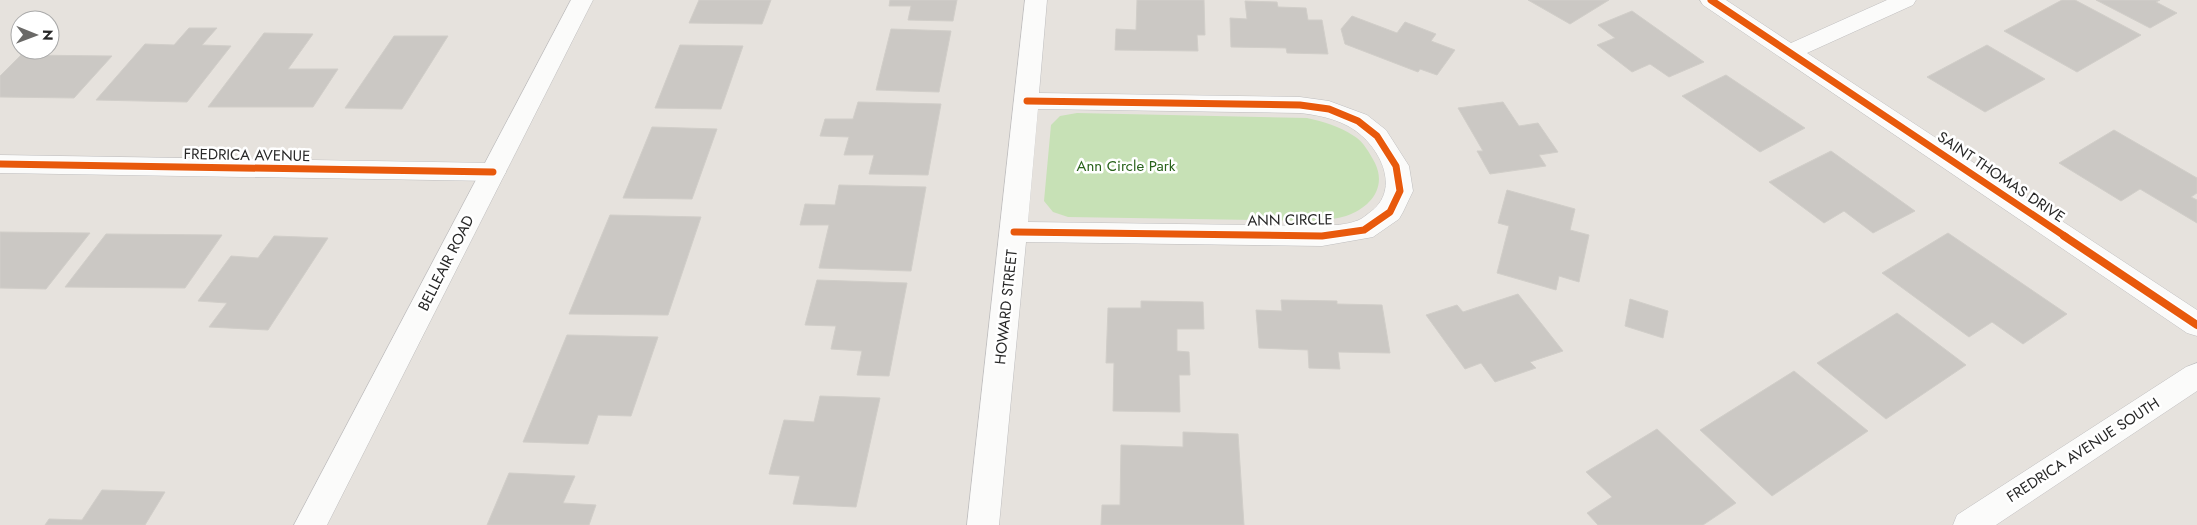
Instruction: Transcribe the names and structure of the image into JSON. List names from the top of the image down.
{
  "streets": {
    "street": [
      "FREDRICA AVENUE",
      "SAINT THOMAS DRIVE",
      "ANN CIRCLE",
      "BELLEAIR ROAD",
      "HOWARD STREET",
      "FREDRICA AVENUE SOUTH"
    ]
  },
  "crossings": [
    ["FREDRICA AVENUE", "BELLEAIR ROAD"],
    ["ANN CIRCLE", "HOWARD STREET"]
  ],
  "parks": ["Ann Circle Park"],
  "north": "right"
}
